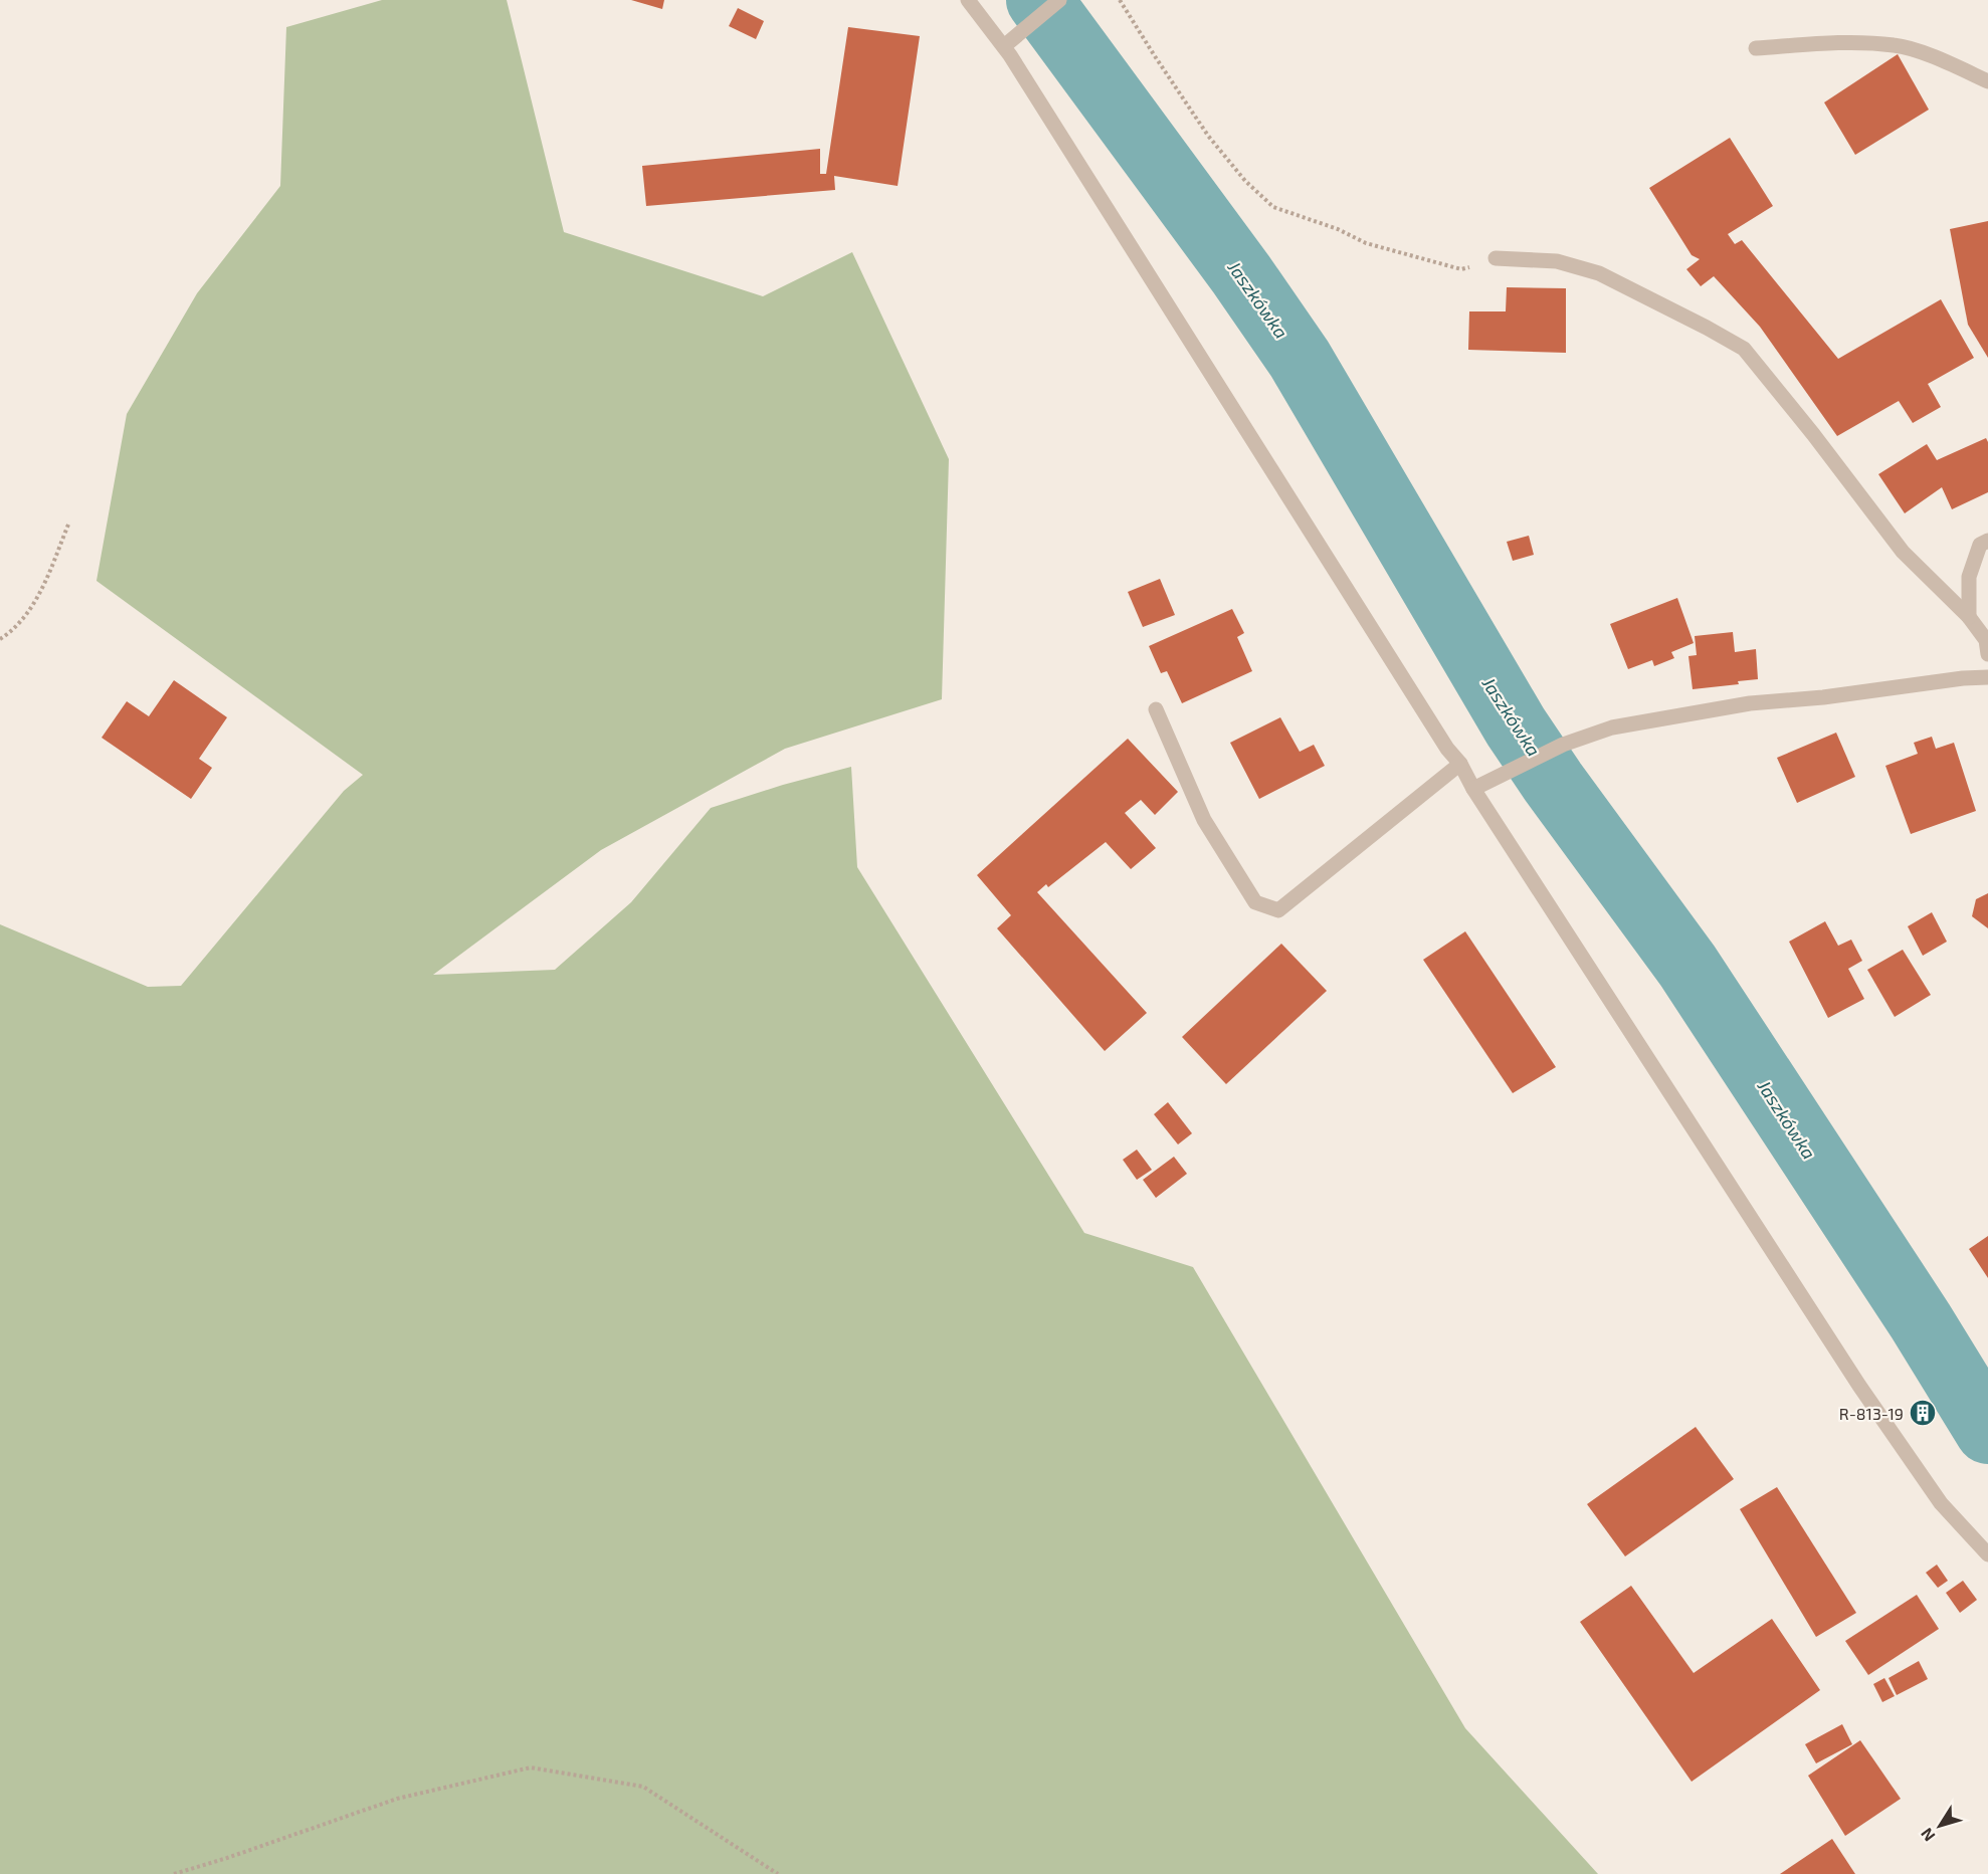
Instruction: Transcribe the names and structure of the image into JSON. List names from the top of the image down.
{
  "water": ["Jaszkówka"],
  "places": {
    "building": ["R-813-19"]
  },
  "north": "bottom left"
}
